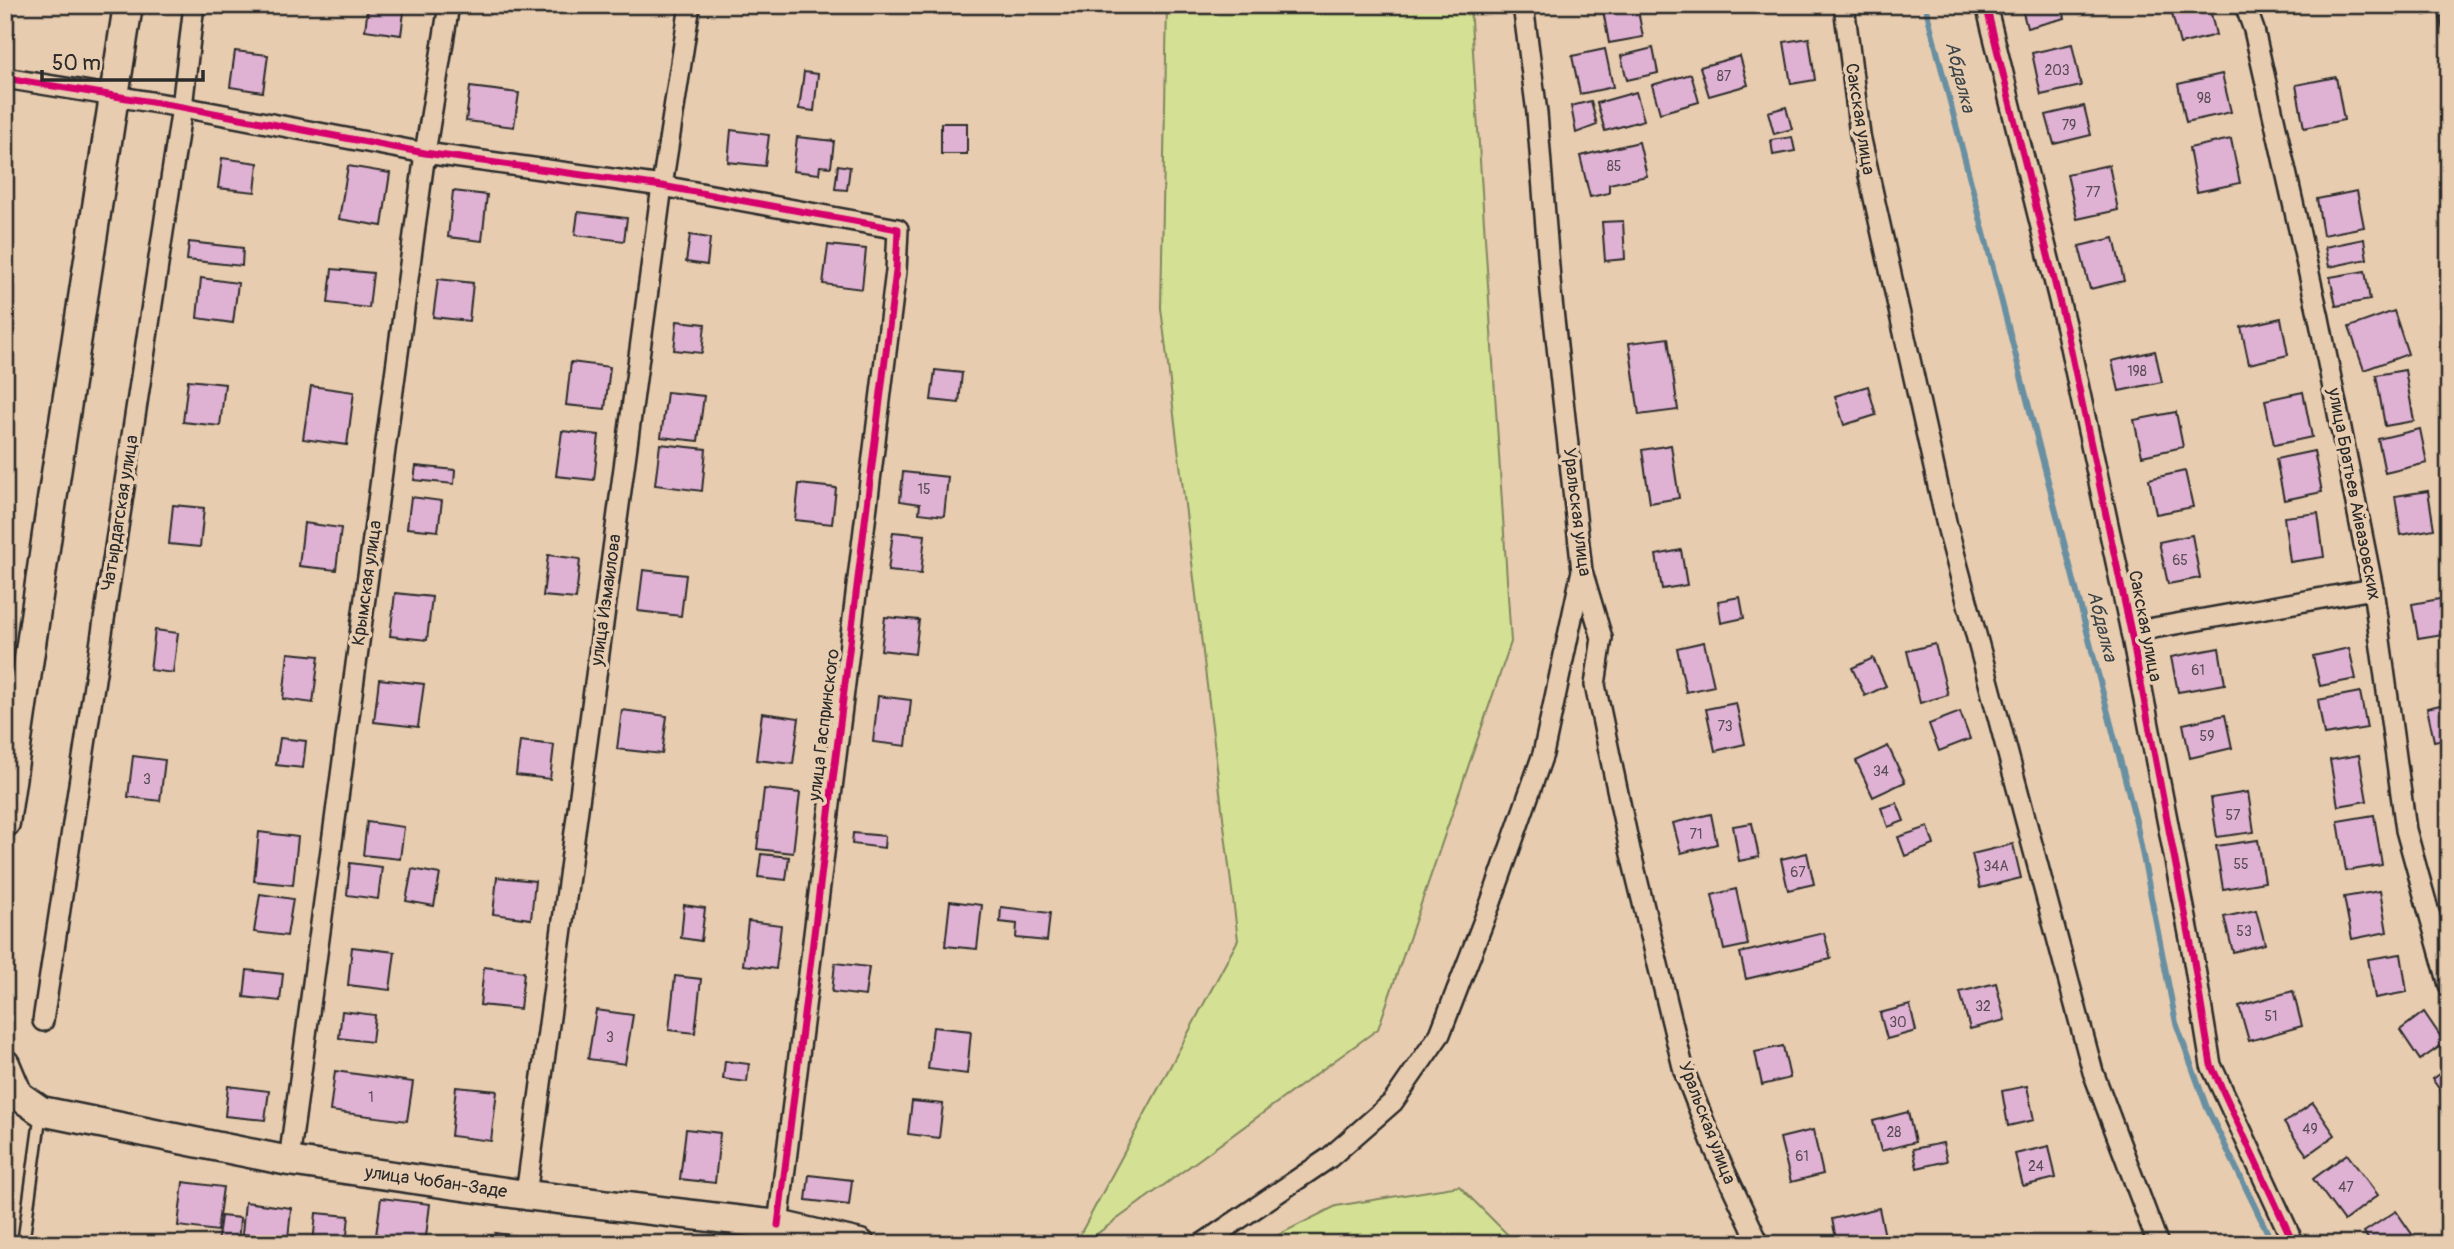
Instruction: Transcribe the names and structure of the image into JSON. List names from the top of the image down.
{
  "streets": {
    "main road": ["улица Чобан-Заде"],
    "street": [
      "Сакская улица",
      "улица Братьев Айвазовских",
      "Уральская улица",
      "Чатырдагская улица",
      "Крымская улица",
      "улица Измаилова",
      "улица Гаспринского"
    ]
  },
  "crossings": [
    ["Крымская улица", "улица Чобан-Заде"],
    ["улица Измаилова", "улица Гаспринского"],
    ["улица Измаилова", "улица Чобан-Заде"],
    ["улица Гаспринского", "улица Чобан-Заде"]
  ],
  "water": ["Абдалка"],
  "house_numbers": [
    "203",
    "87",
    "98",
    "79",
    "85",
    "77",
    "198",
    "15",
    "65",
    "61",
    "73",
    "59",
    "34",
    "3",
    "57",
    "71",
    "55",
    "34А",
    "67",
    "53",
    "32",
    "51",
    "30",
    "3",
    "1",
    "49",
    "28",
    "61",
    "24",
    "47"
  ],
  "scale_bar": "50 m"
}
